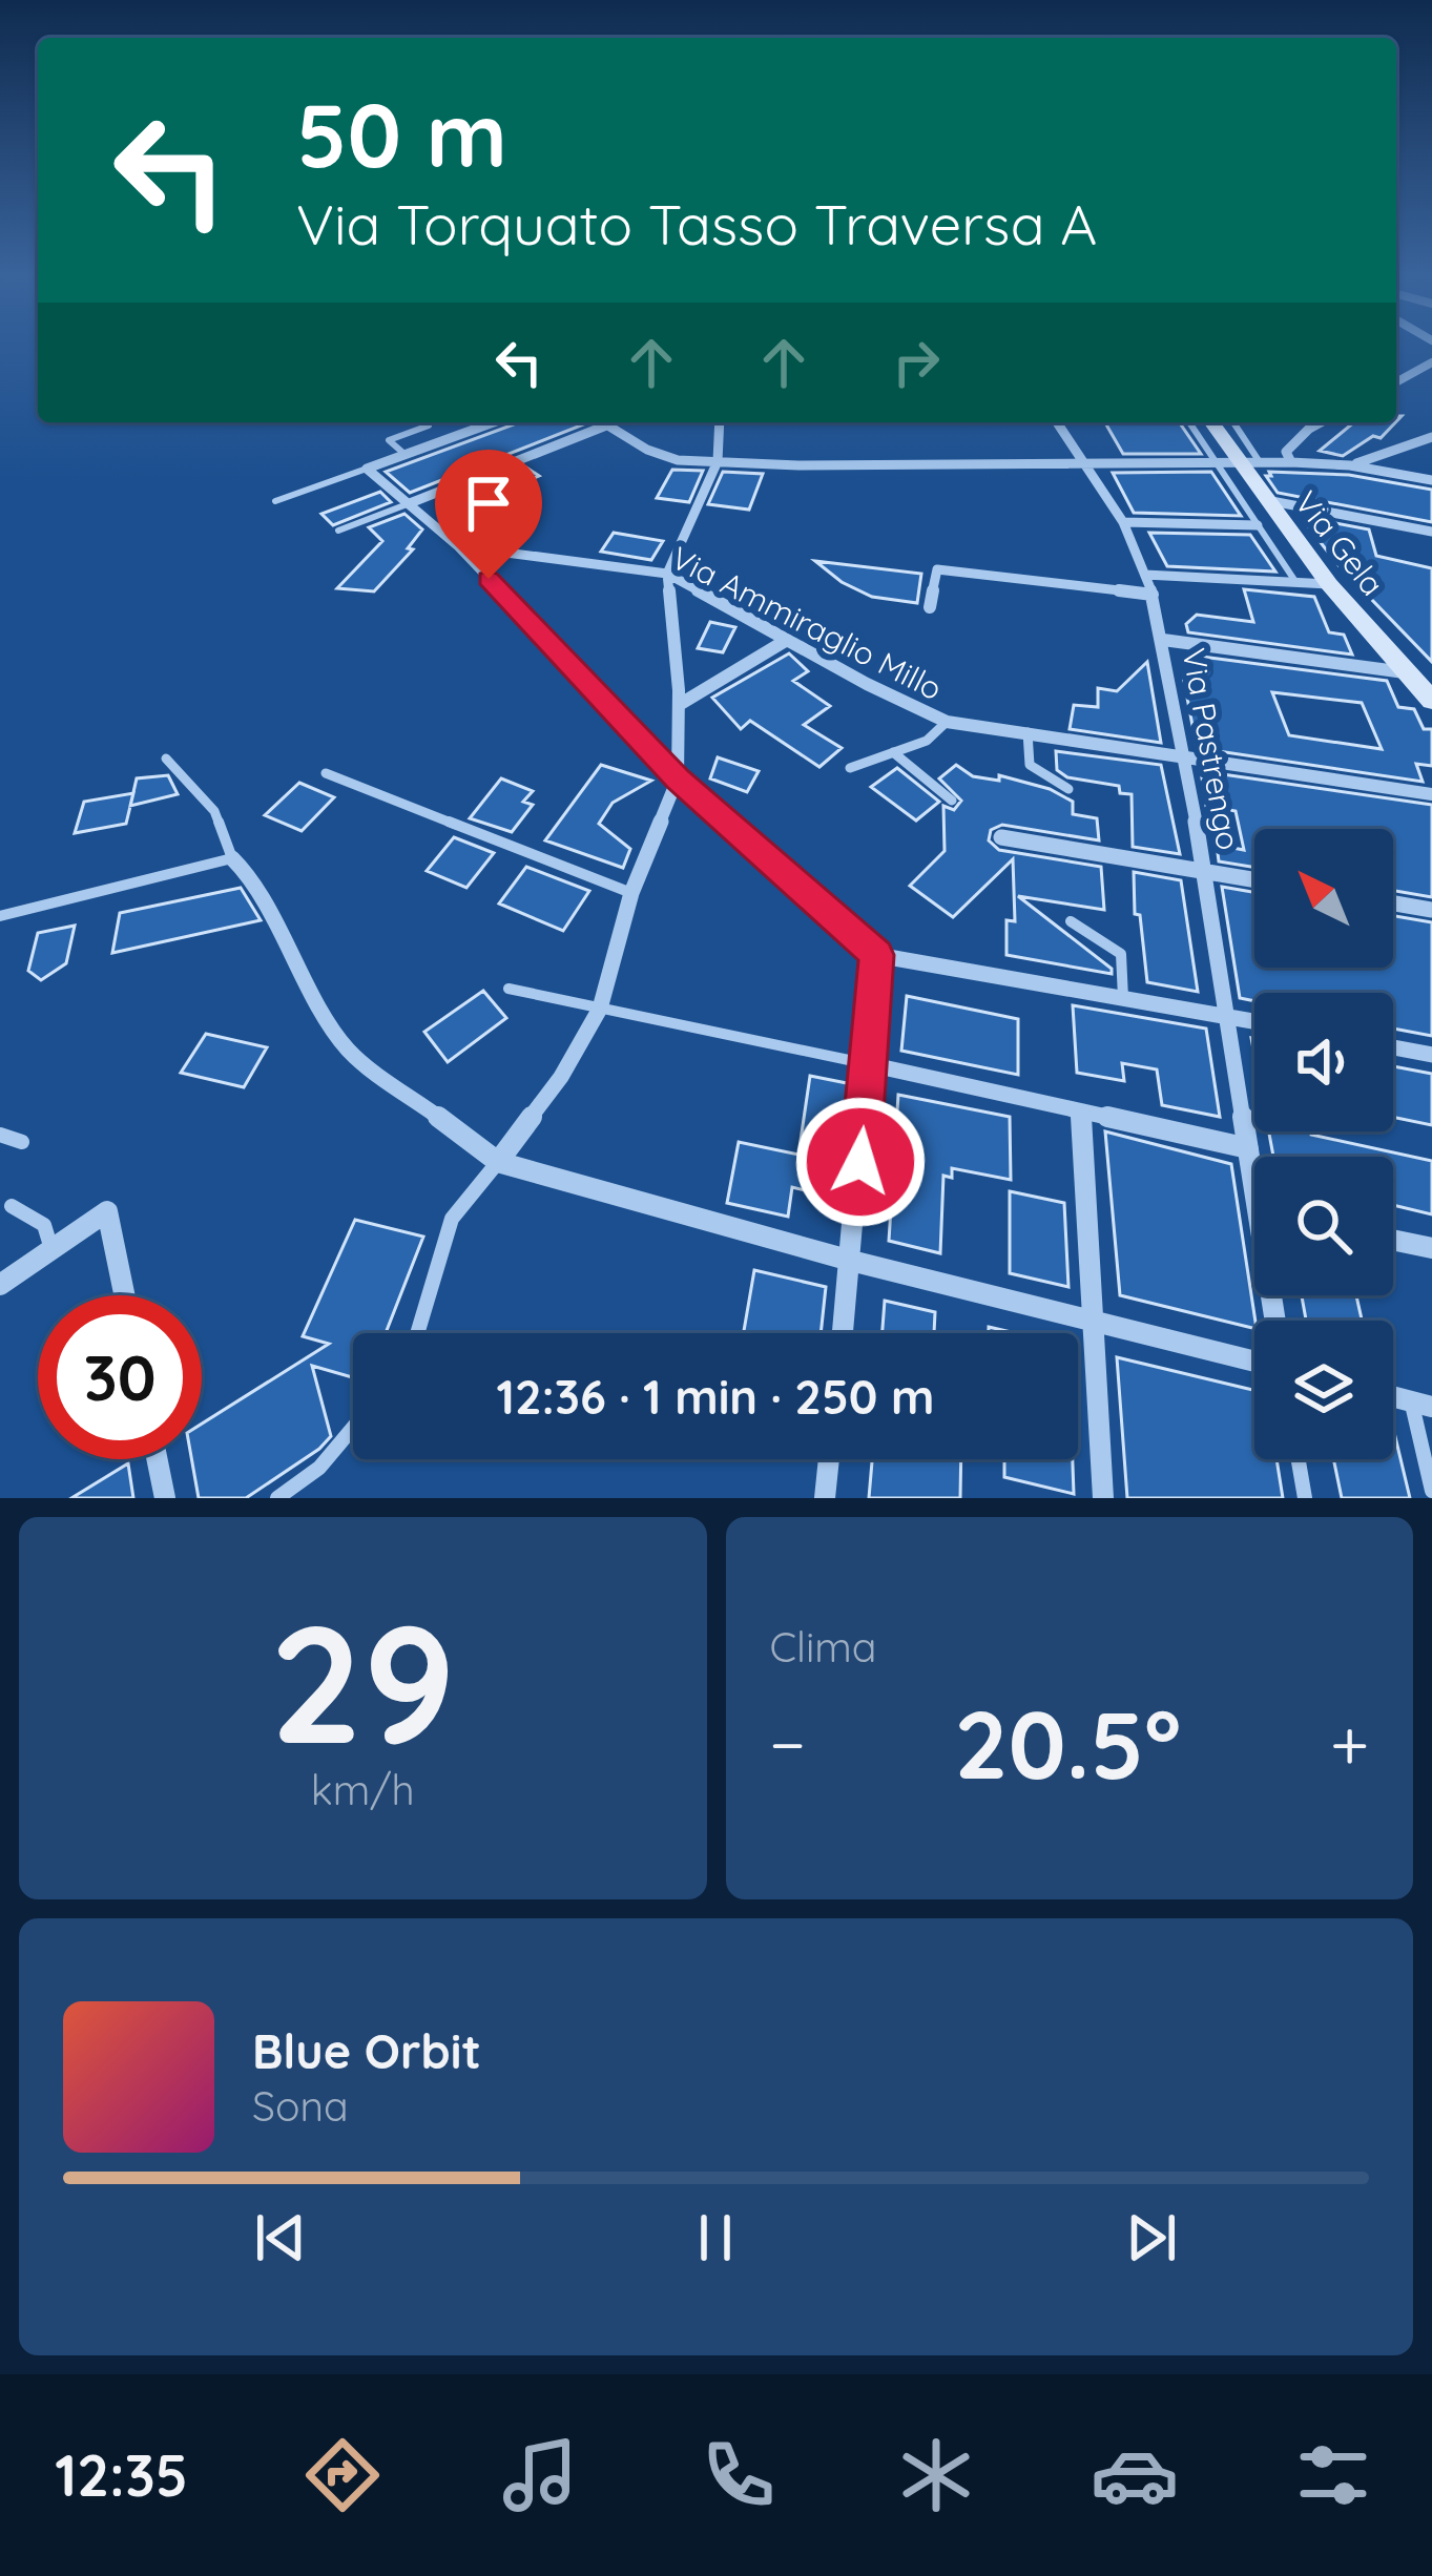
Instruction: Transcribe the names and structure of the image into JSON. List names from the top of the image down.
{
  "streets": {
    "main road": ["Via Gela"],
    "street": ["Via Ammiraglio Millo", "Via Pastrengo"]
  },
  "crossings": [
    ["Via Ammiraglio Millo", "Via Pastrengo"]
  ],
  "north": "top left",
  "page": {
    "turn": ["50 m", "Via Torquato Tasso Traversa A"],
    "limit": "30",
    "trip": "12:36 · 1 min · 250 m",
    "tile": [
      ["29", "km/h"],
      "Clima"
    ],
    "heat": ["−", "20.5°", "+"],
    "song": ["Blue Orbit", "Sona"],
    "tabs": "12:35"
  }
}
